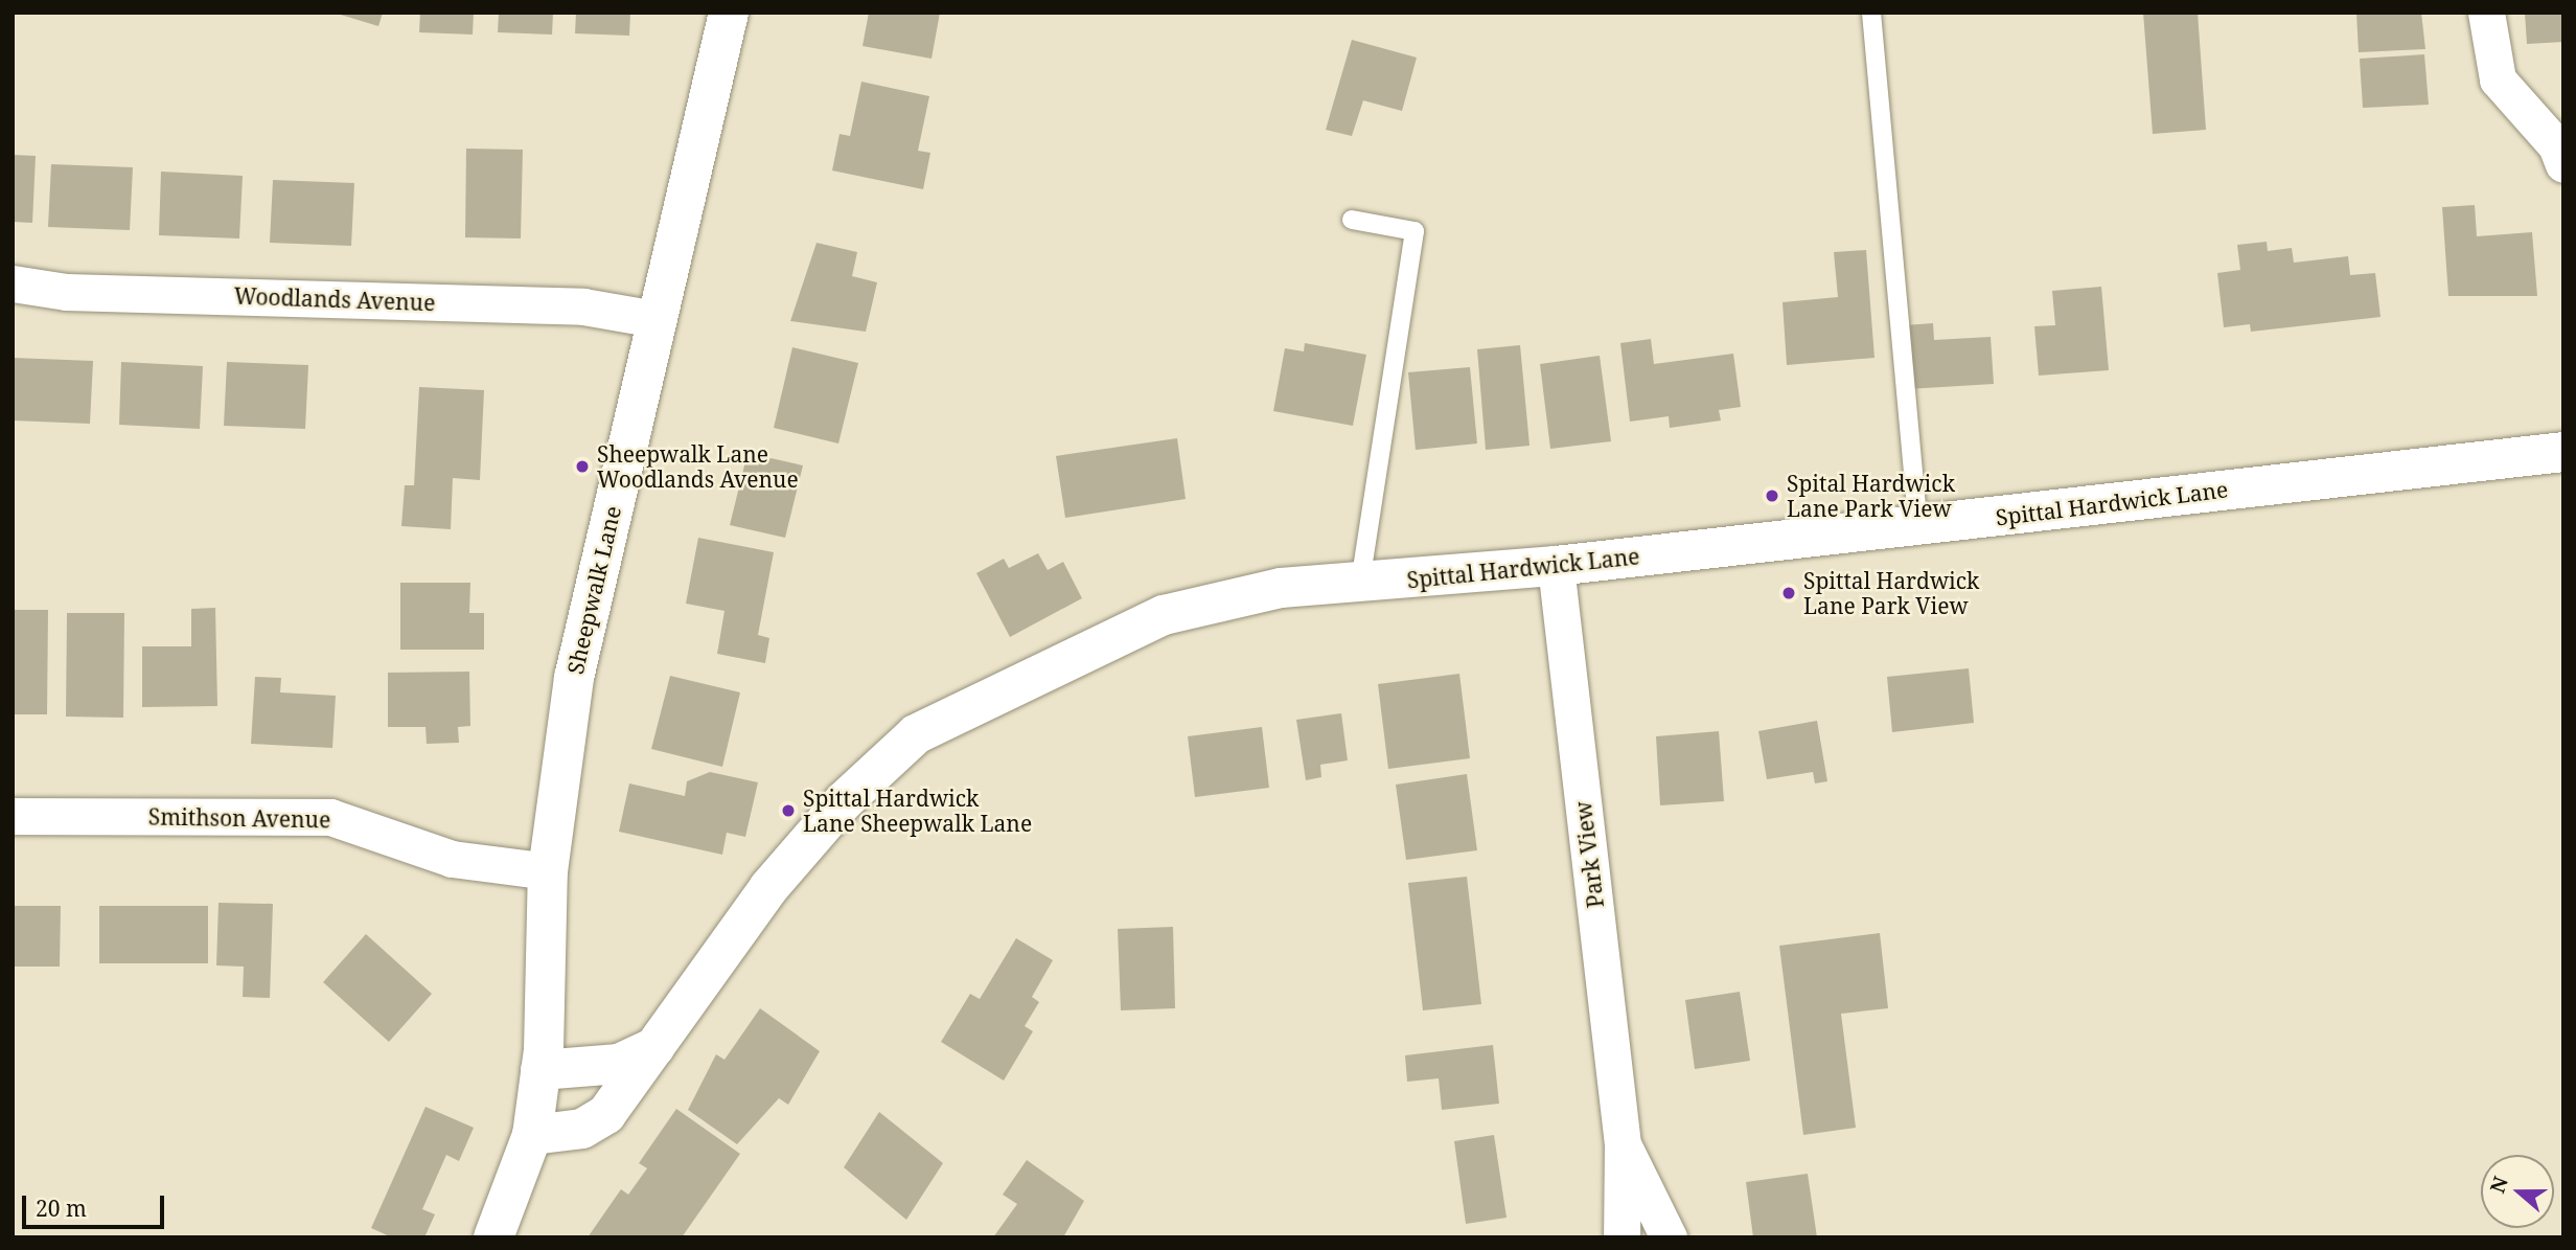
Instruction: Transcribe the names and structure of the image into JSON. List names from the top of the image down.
{
  "streets": {
    "street": [
      "Woodlands Avenue",
      "Spittal Hardwick Lane",
      "Sheepwalk Lane",
      "Smithson Avenue",
      "Park View"
    ]
  },
  "crossings": [
    ["Woodlands Avenue", "Sheepwalk Lane"],
    ["Spittal Hardwick Lane", "Sheepwalk Lane"],
    ["Spittal Hardwick Lane", "Park View"],
    ["Sheepwalk Lane", "Smithson Avenue"]
  ],
  "places": [
    "Sheepwalk Lane Woodlands Avenue",
    "Spital Hardwick Lane Park View",
    "Spittal Hardwick Lane Park View",
    "Spittal Hardwick Lane Sheepwalk Lane"
  ],
  "scale_bar": "20 m",
  "north": "left"
}
